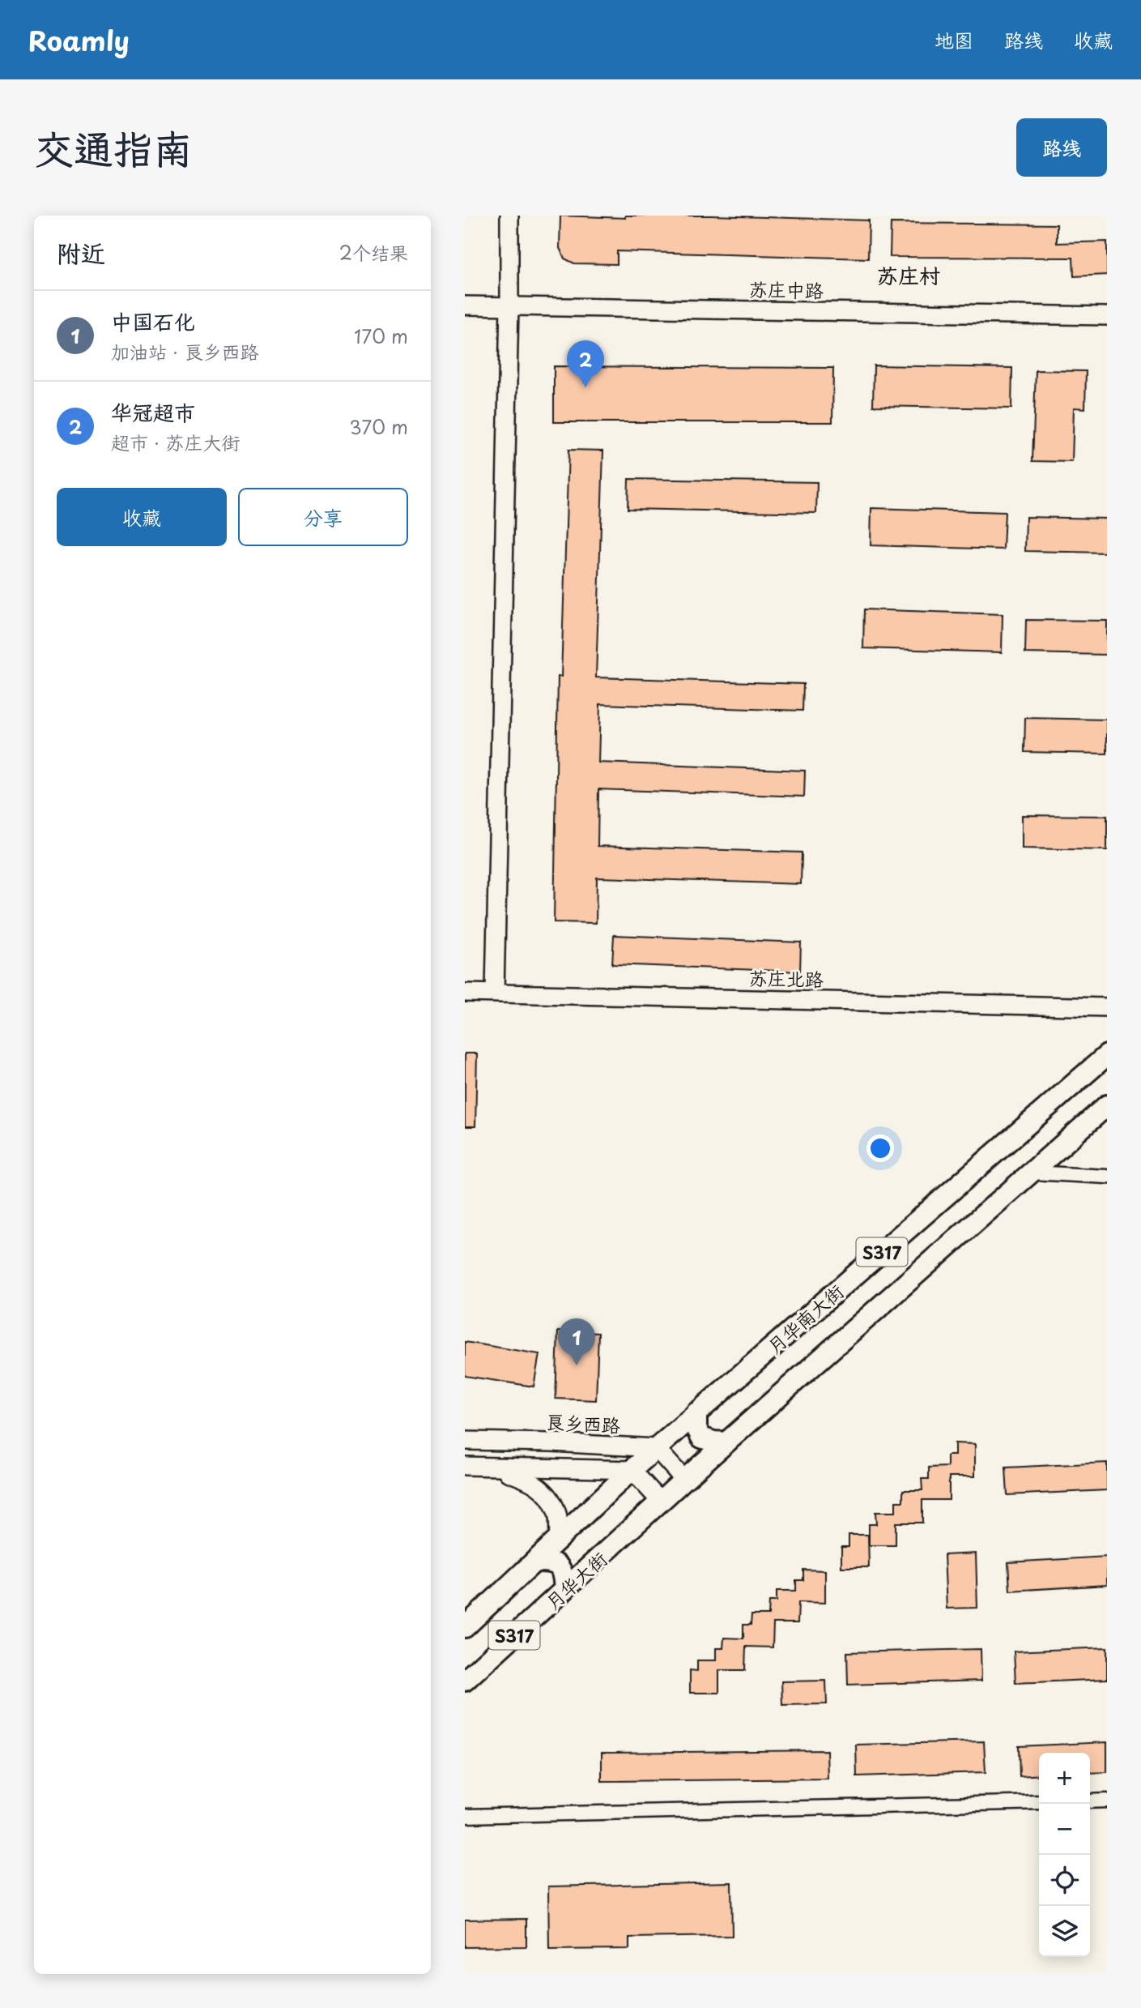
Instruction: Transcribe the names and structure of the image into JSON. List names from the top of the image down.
{
  "streets": {
    "main road": [
      "苏庄中路",
      "苏庄北路",
      "S317",
      "月华南大街",
      "良乡西路",
      "月华大街"
    ]
  },
  "crossings": [
    ["S317", "月华南大街"],
    ["S317", "月华大街"],
    ["月华南大街", "良乡西路"]
  ],
  "districts": ["苏庄村"],
  "page": {
    "header": "Roamly",
    "nav": ["地图", "路线", "收藏"],
    "title": "交通指南",
    "buttons": [
      "路线",
      ["收藏", "分享"]
    ],
    "heading": ["附近", "2个结果"],
    "list": [
      {
        "mark": "1",
        "name": "中国石化",
        "note": "加油站 · 良乡西路",
        "value": "170 m"
      },
      {
        "mark": "2",
        "name": "华冠超市",
        "note": "超市 · 苏庄大街",
        "value": "370 m"
      }
    ],
    "pins": ["2", "1"],
    "map_buttons": ["+", "−"]
  }
}
